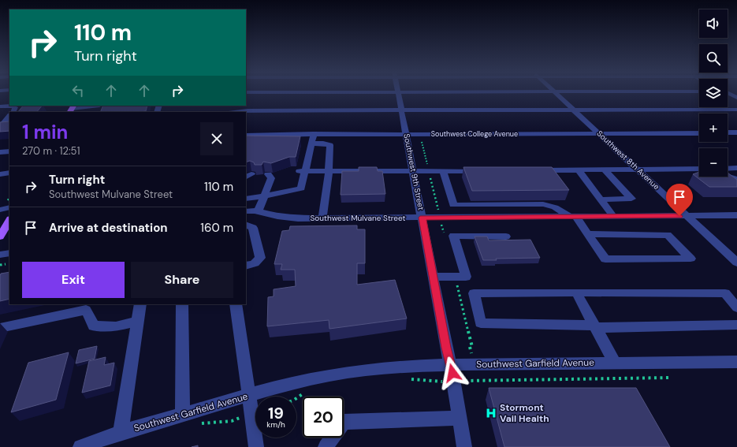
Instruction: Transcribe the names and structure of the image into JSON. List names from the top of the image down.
{
  "streets": {
    "street": [
      "Southwest College Avenue",
      "Southwest 8th Avenue",
      "Southwest 9th Street",
      "Southwest Mulvane Street",
      "Southwest Garfield Avenue"
    ]
  },
  "crossings": [
    ["Southwest College Avenue", "Southwest 8th Avenue"],
    ["Southwest College Avenue", "Southwest 9th Street"],
    ["Southwest 8th Avenue", "Southwest Mulvane Street"],
    ["Southwest 9th Street", "Southwest Mulvane Street"],
    ["Southwest 9th Street", "Southwest Garfield Avenue"]
  ],
  "places": {
    "hospital": ["Stormont Vail Health"]
  },
  "page": {
    "map_buttons": ["+", "−"],
    "turn": ["110 m", "Turn right"],
    "heading": ["1 min", "270 m · 12:51"],
    "list": [
      {
        "name": "Turn right",
        "note": "Southwest Mulvane Street",
        "value": "110 m"
      },
      {
        "name": "Arrive at destination",
        "value": "160 m"
      }
    ],
    "buttons": ["Exit", "Share"],
    "speed": "19 km/h",
    "limit": "20"
  }
}
